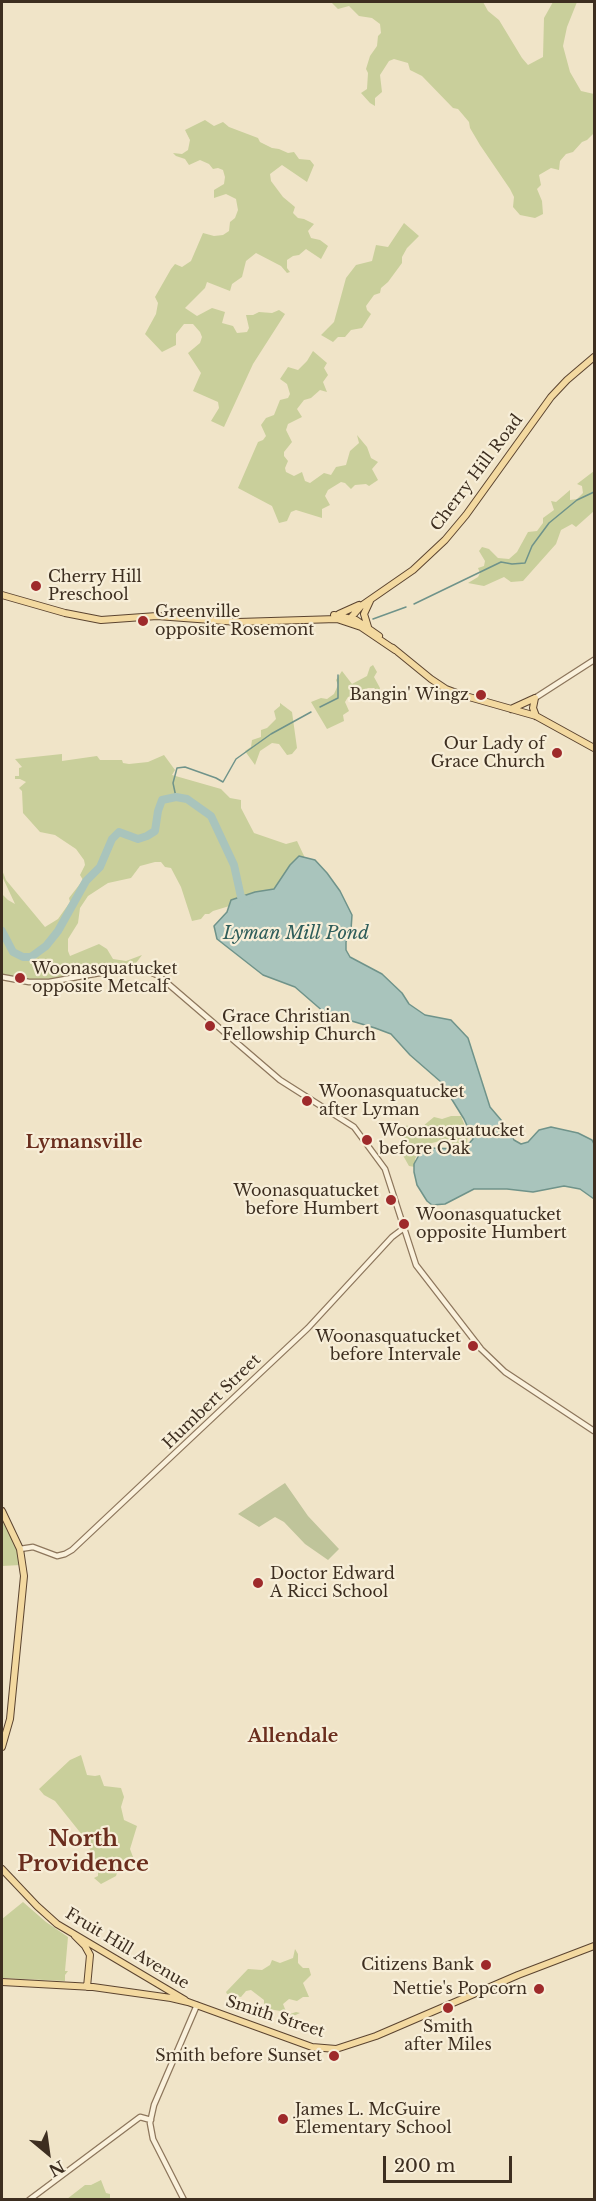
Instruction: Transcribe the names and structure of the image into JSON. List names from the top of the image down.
{
  "streets": {
    "main road": ["Cherry Hill Road", "Fruit Hill Avenue", "Smith Street"],
    "street": ["Humbert Street"]
  },
  "crossings": [
    ["Fruit Hill Avenue", "Smith Street"]
  ],
  "districts": ["Lymansville", "Allendale", "North Providence"],
  "water": ["Lyman Mill Pond"],
  "places": [
    "Cherry Hill Preschool",
    "Greenville opposite Rosemont",
    "Bangin' Wingz",
    "Our Lady of Grace Church",
    "Woonasquatucket opposite Metcalf",
    "Grace Christian Fellowship Church",
    "Woonasquatucket after Lyman",
    "Woonasquatucket before Oak",
    "Woonasquatucket before Humbert",
    "Woonasquatucket opposite Humbert",
    "Woonasquatucket before Intervale",
    "Doctor Edward A Ricci School",
    "Citizens Bank",
    "Nettie's Popcorn",
    "Smith after Miles",
    "Smith before Sunset",
    "James L. McGuire Elementary School"
  ],
  "scale_bar": "200 m",
  "north": "bottom right"
}
